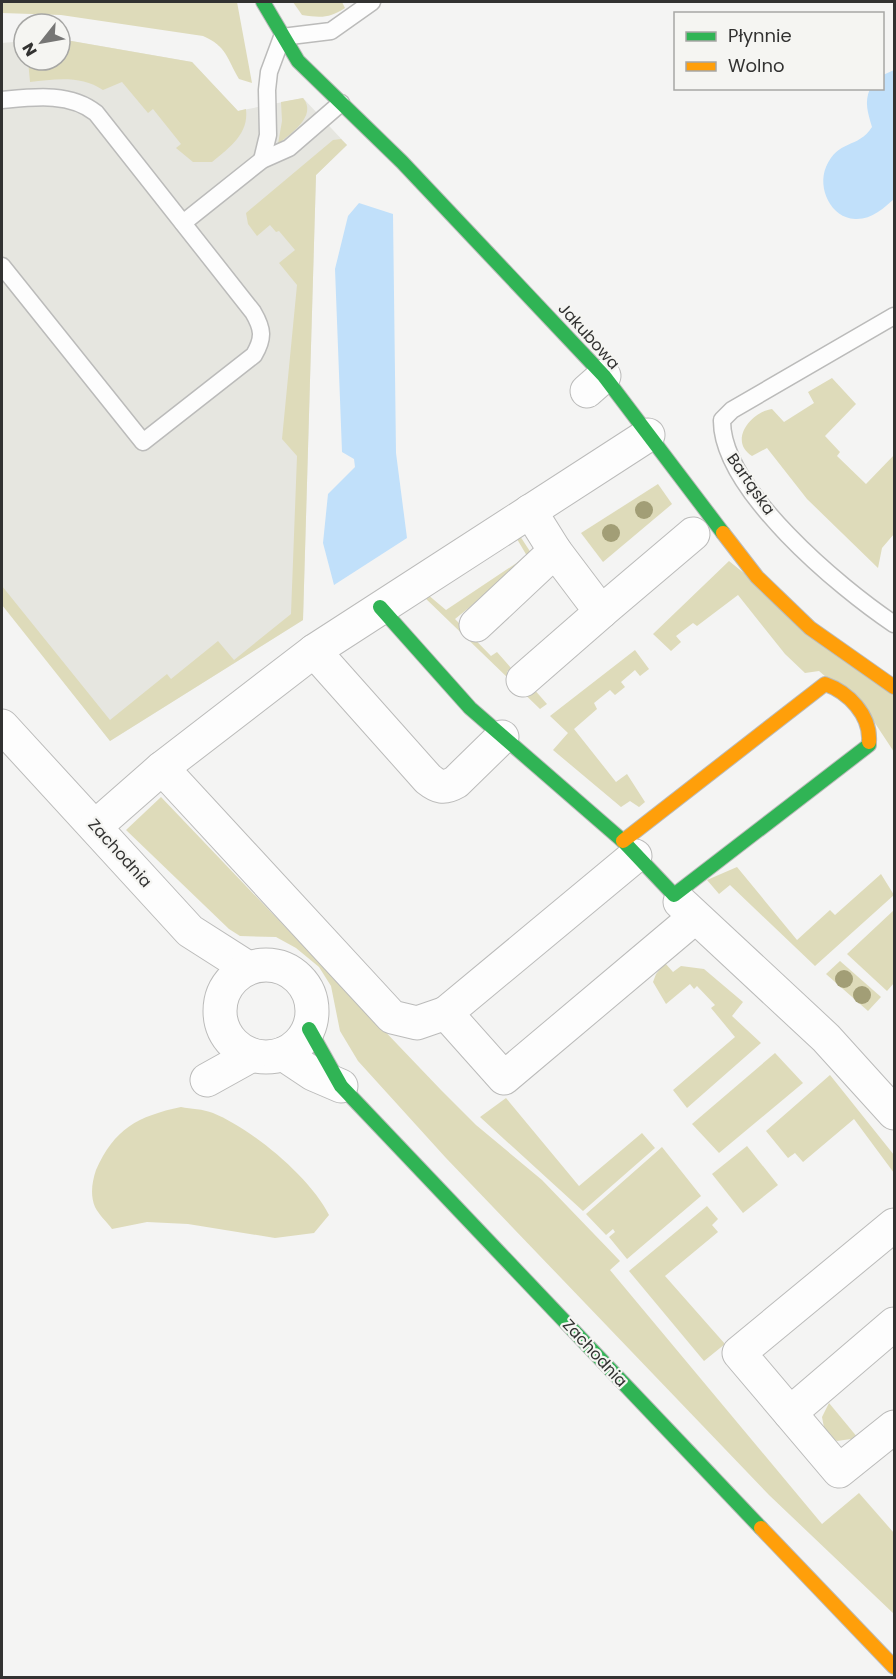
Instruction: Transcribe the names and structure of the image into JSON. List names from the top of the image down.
{
  "streets": {
    "street": ["Jakubowa", "Zachodnia"],
    "lane": ["Bartąska"]
  },
  "legend": ["Płynnie", "Wolno"],
  "north": "bottom left"
}
